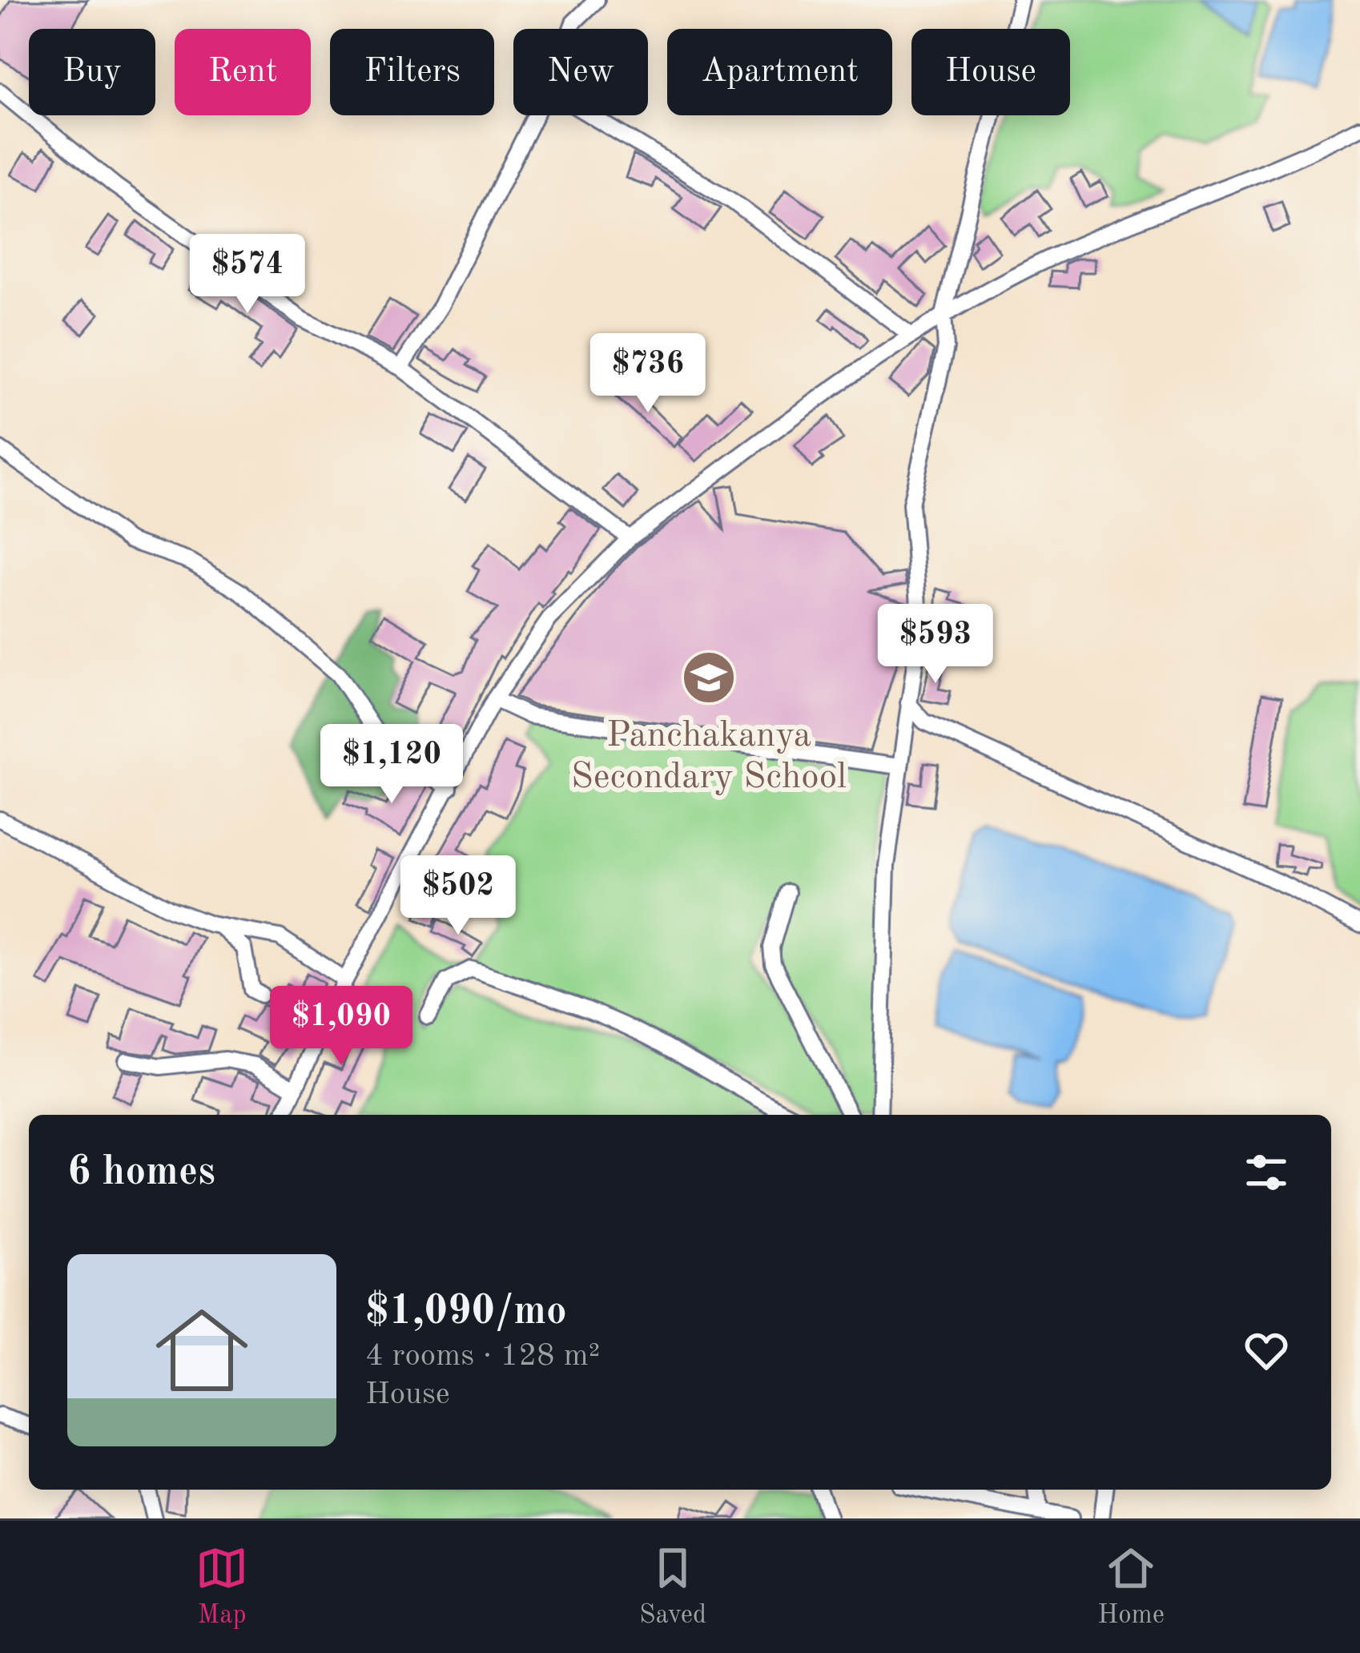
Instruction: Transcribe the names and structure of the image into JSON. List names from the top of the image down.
{
  "places": {
    "school or university": ["Panchakanya Secondary School"]
  },
  "page": {
    "chip": [
      "Buy",
      "Rent",
      "Filters",
      "New",
      "Apartment",
      "House"
    ],
    "price": [
      "$574",
      "$736",
      "$593",
      "$1,120",
      "$502",
      "$1,090"
    ],
    "heading": "6 homes",
    "list": [
      {
        "name": "$1,090/mo",
        "note": "4 rooms · 128 m² · House"
      }
    ],
    "tabs": ["Map", "Saved", "Home"]
  }
}
